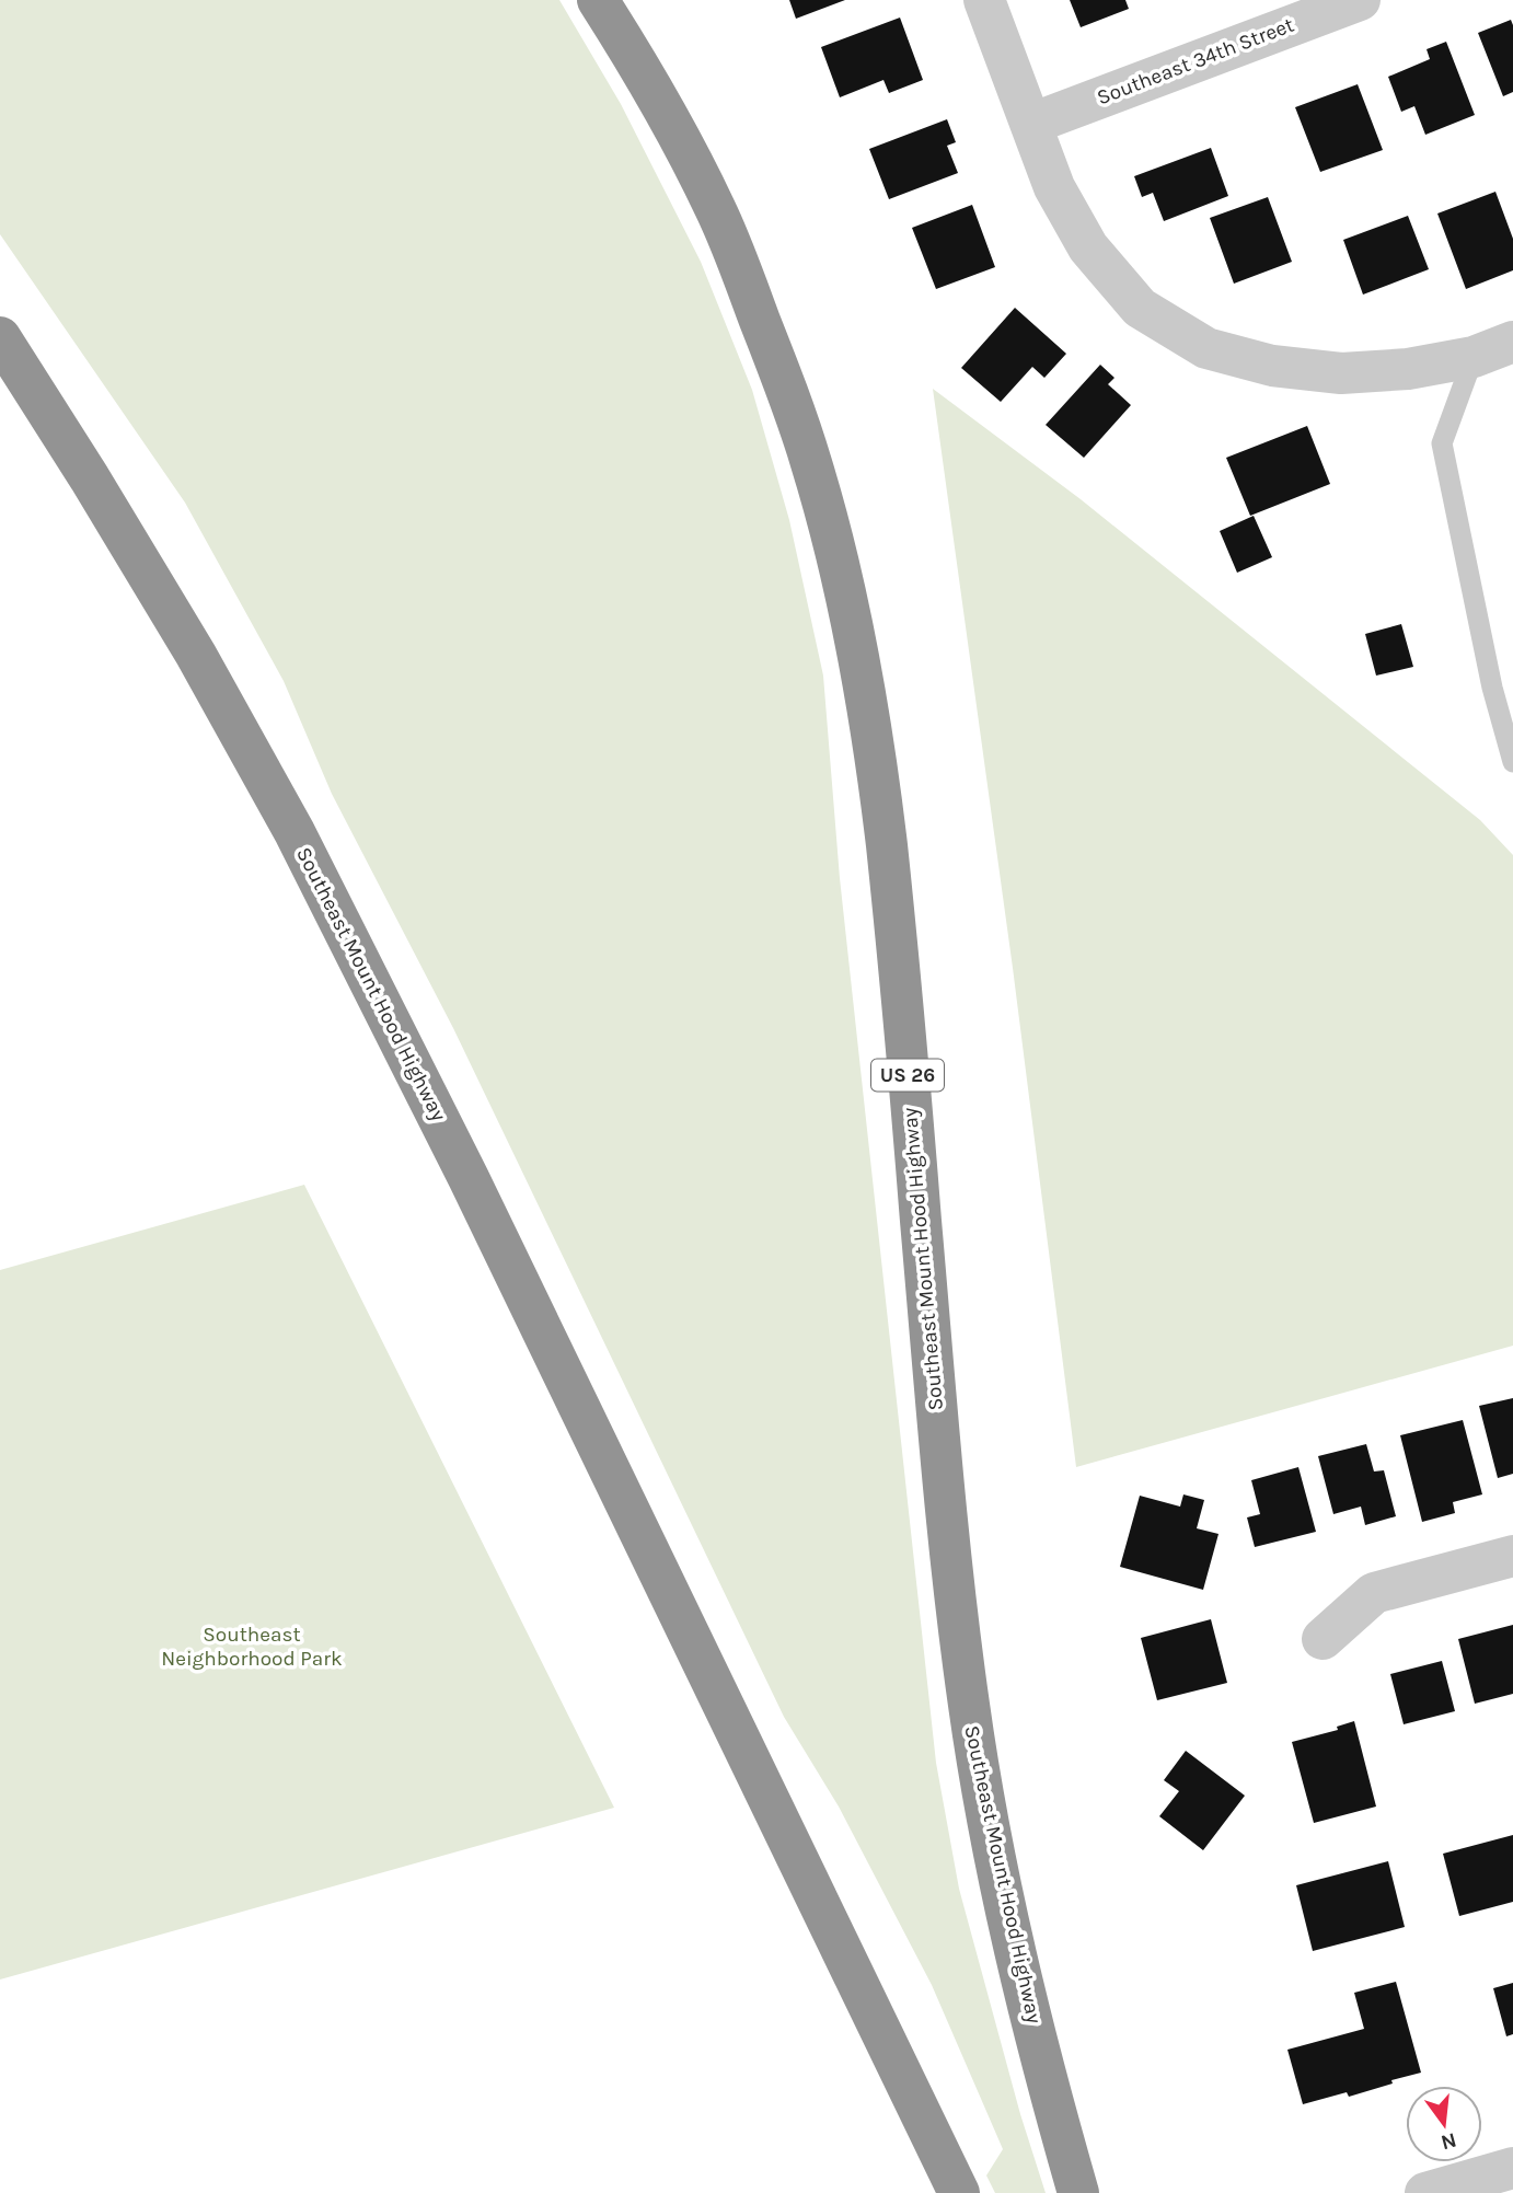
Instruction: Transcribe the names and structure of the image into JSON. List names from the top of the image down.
{
  "streets": {
    "highway": ["Southeast Mount Hood Highway", "US 26"],
    "street": ["Southeast 34th Street"]
  },
  "parks": ["Southeast Neighborhood Park"],
  "north": "bottom"
}
